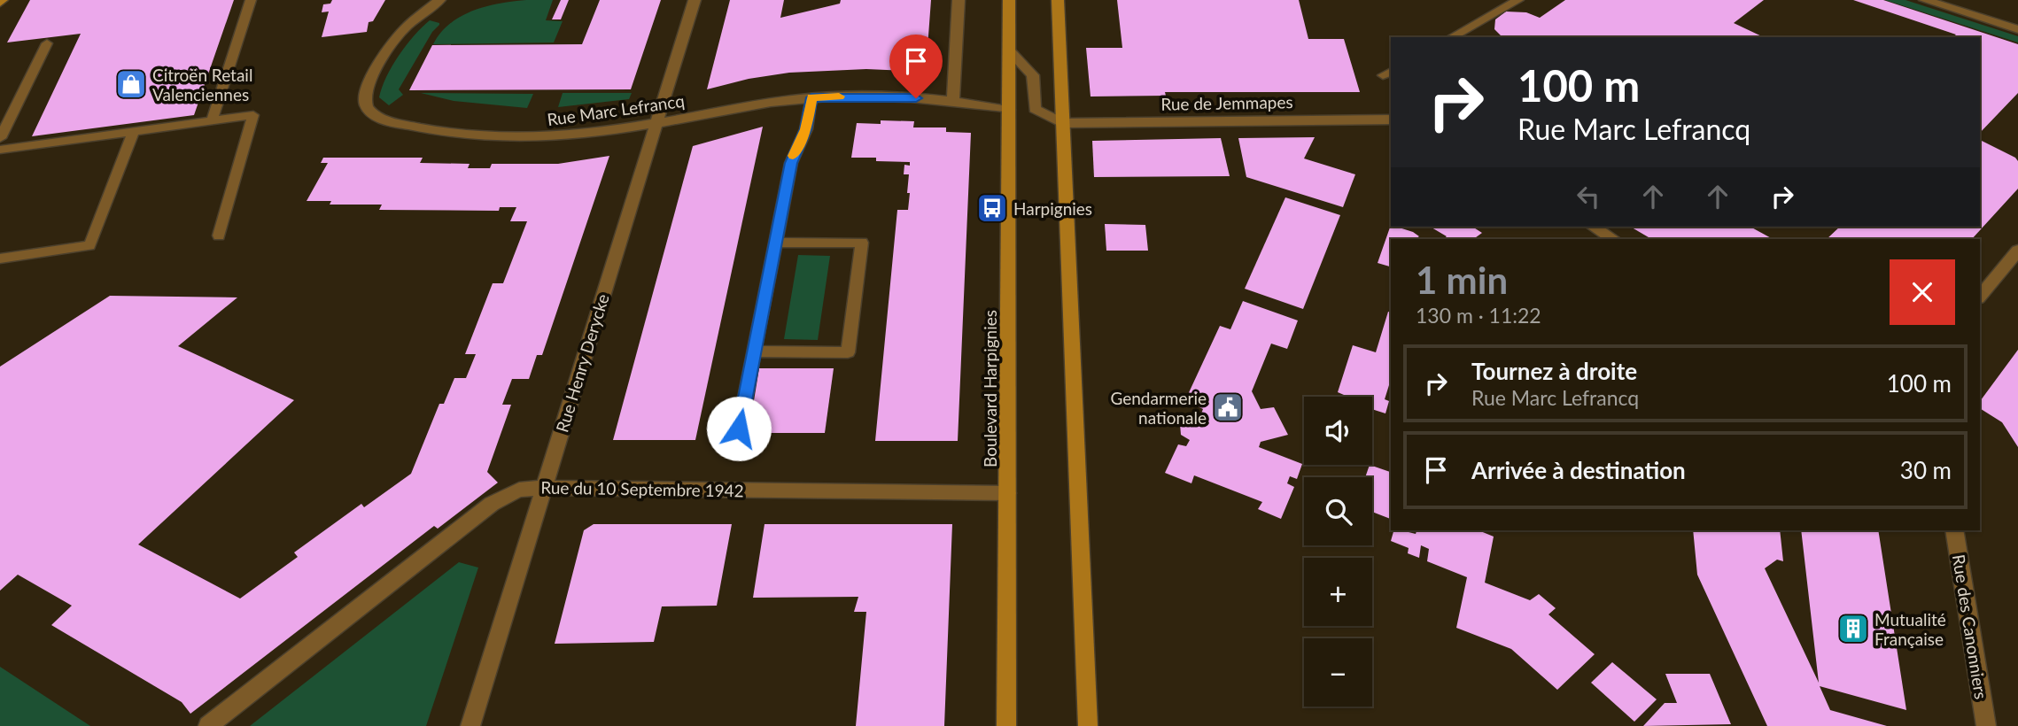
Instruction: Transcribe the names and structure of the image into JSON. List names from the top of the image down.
{
  "streets": {
    "main road": ["Boulevard Harpignies"],
    "street": [
      "Rue de Jemmapes",
      "Rue Marc Lefrancq",
      "Rue Henry Derycke",
      "Rue du 10 Septembre 1942",
      "Rue des Canonniers"
    ]
  },
  "crossings": [
    ["Rue Marc Lefrancq", "Rue Henry Derycke"],
    ["Rue Marc Lefrancq", "Boulevard Harpignies"],
    ["Rue Henry Derycke", "Rue du 10 Septembre 1942"],
    ["Boulevard Harpignies", "Rue du 10 Septembre 1942"]
  ],
  "places": {
    "shop": ["Citroën Retail Valenciennes"],
    "bus stop": ["Harpignies"],
    "public building": ["Gendarmerie nationale"],
    "building": ["Mutualité Française"]
  },
  "page": {
    "turn": ["100 m", "Rue Marc Lefrancq"],
    "heading": ["1 min", "130 m · 11:22"],
    "list": [
      {
        "name": "Tournez à droite",
        "note": "Rue Marc Lefrancq",
        "value": "100 m"
      },
      {
        "name": "Arrivée à destination",
        "value": "30 m"
      }
    ],
    "map_buttons": ["+", "−"]
  }
}
